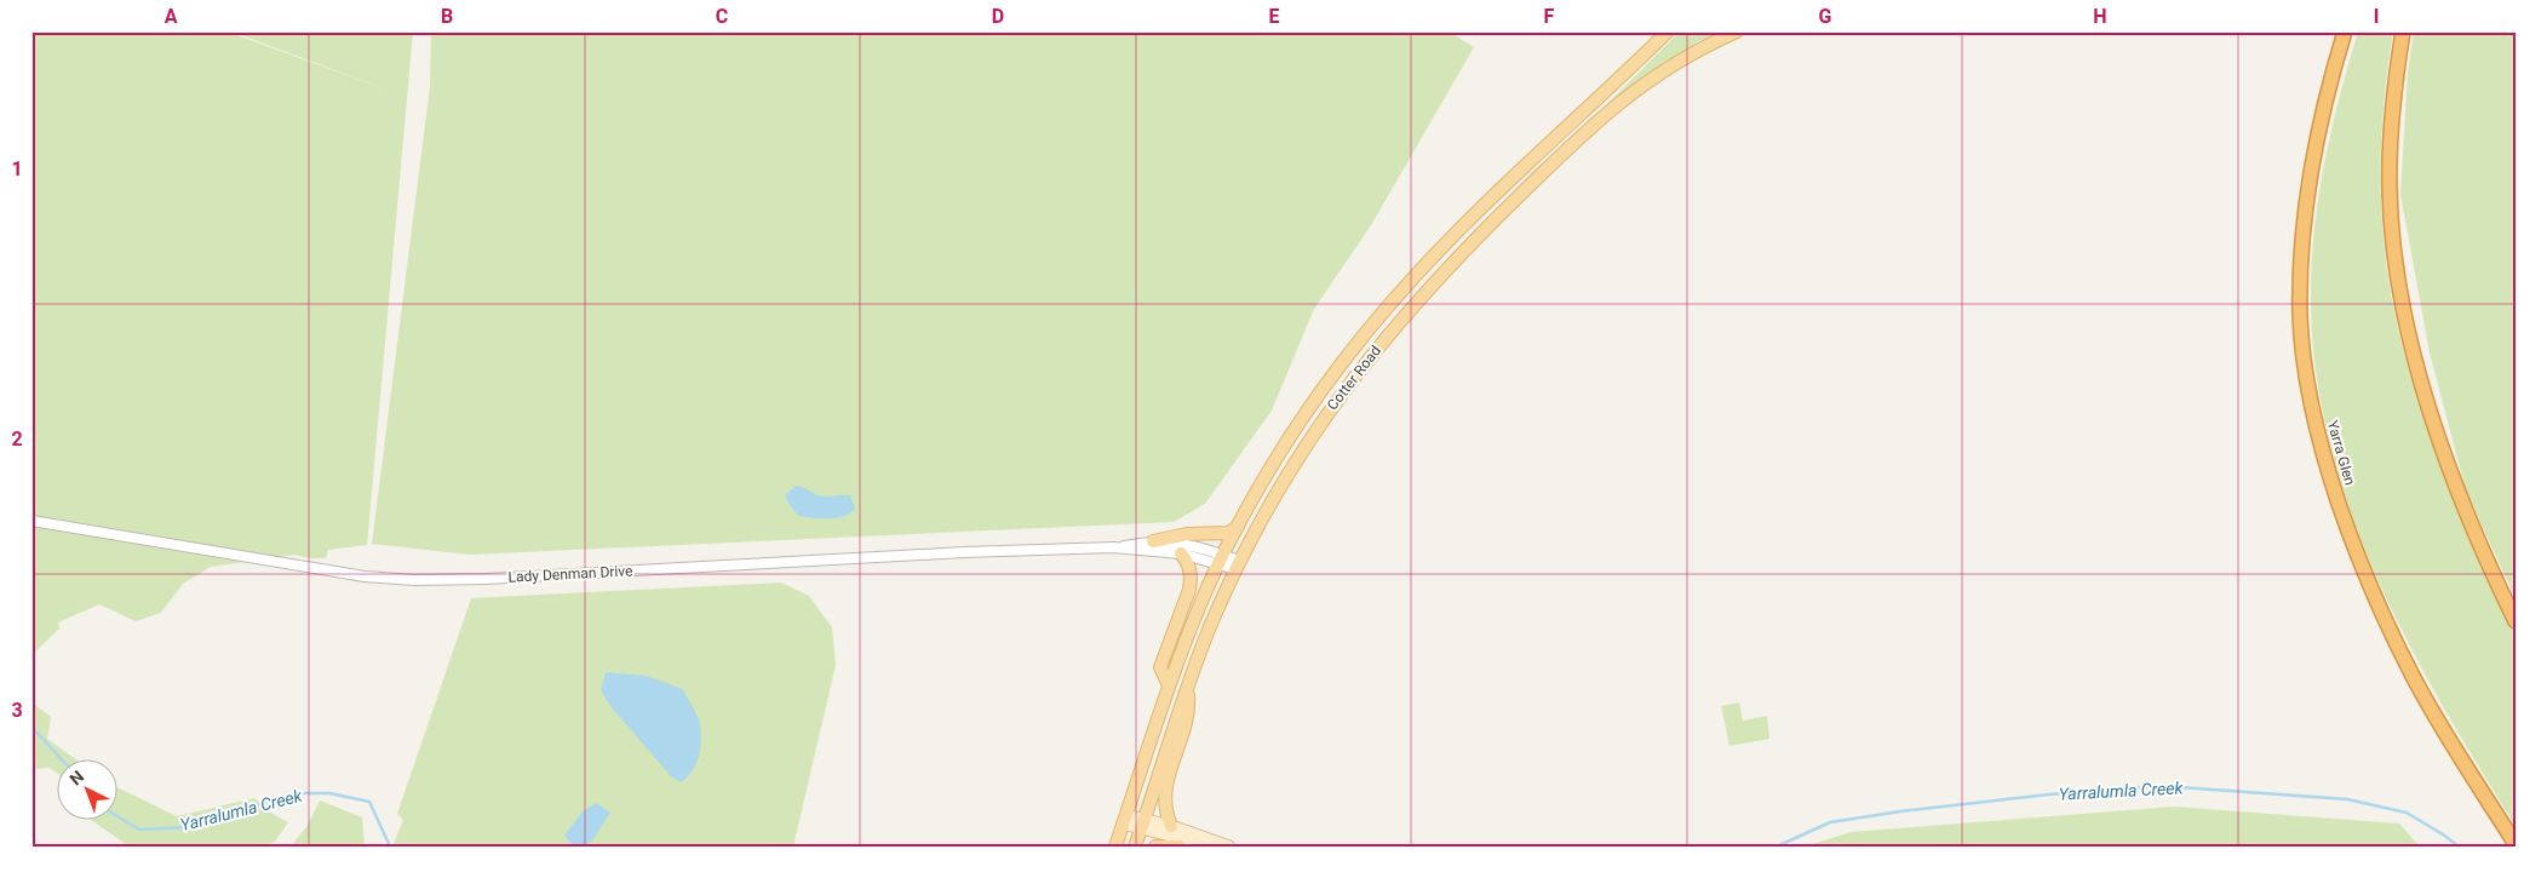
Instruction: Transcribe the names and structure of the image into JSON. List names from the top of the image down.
{
  "streets": {
    "highway": ["Yarra Glen"],
    "main road": ["Cotter Road"],
    "street": ["Lady Denman Drive"]
  },
  "crossings": [
    ["Cotter Road", "Lady Denman Drive"]
  ],
  "water": ["Yarralumla Creek"],
  "north": "top left",
  "grid": {
    "columns": [
      "A",
      "B",
      "C",
      "D",
      "E",
      "F",
      "G",
      "H",
      "I"
    ],
    "rows": ["1", "2", "3"]
  }
}
